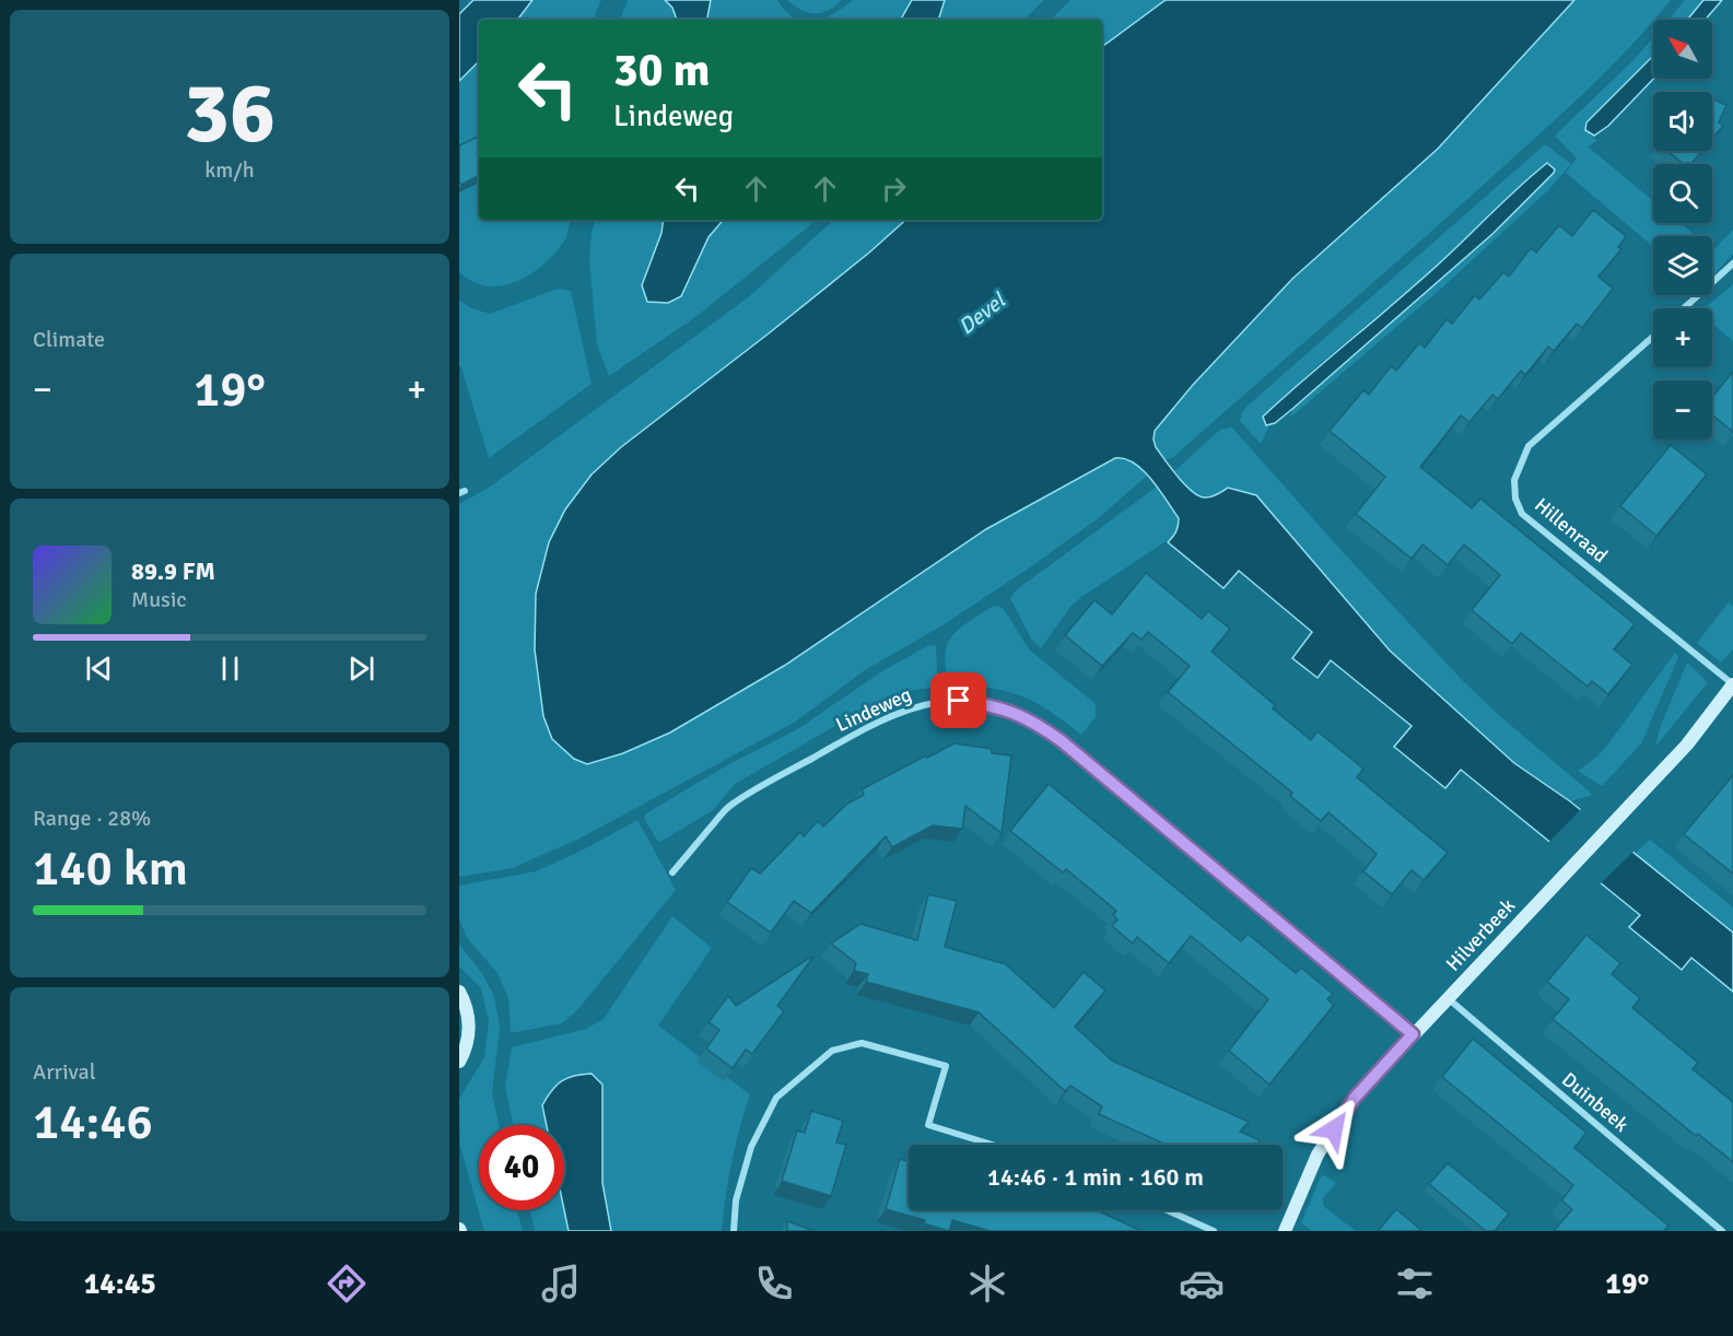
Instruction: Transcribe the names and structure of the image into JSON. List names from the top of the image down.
{
  "streets": {
    "street": [
      "Hillenraad",
      "Lindeweg",
      "Hilverbeek",
      "Duinbeek"
    ]
  },
  "crossings": [
    ["Hillenraad", "Hilverbeek"],
    ["Lindeweg", "Hilverbeek"],
    ["Hilverbeek", "Duinbeek"]
  ],
  "water": ["Devel"],
  "north": "top left",
  "page": {
    "tile": [
      ["36", "km/h"],
      "Climate",
      ["Range · 28%", "140 km"],
      ["Arrival", "14:46"]
    ],
    "map_buttons": ["+", "−"],
    "turn": ["30 m", "Lindeweg"],
    "heat": ["−", "19°", "+"],
    "song": ["89.9 FM", "Music"],
    "limit": "40",
    "trip": "14:46 · 1 min · 160 m",
    "tabs": ["14:45", "19°"]
  }
}
